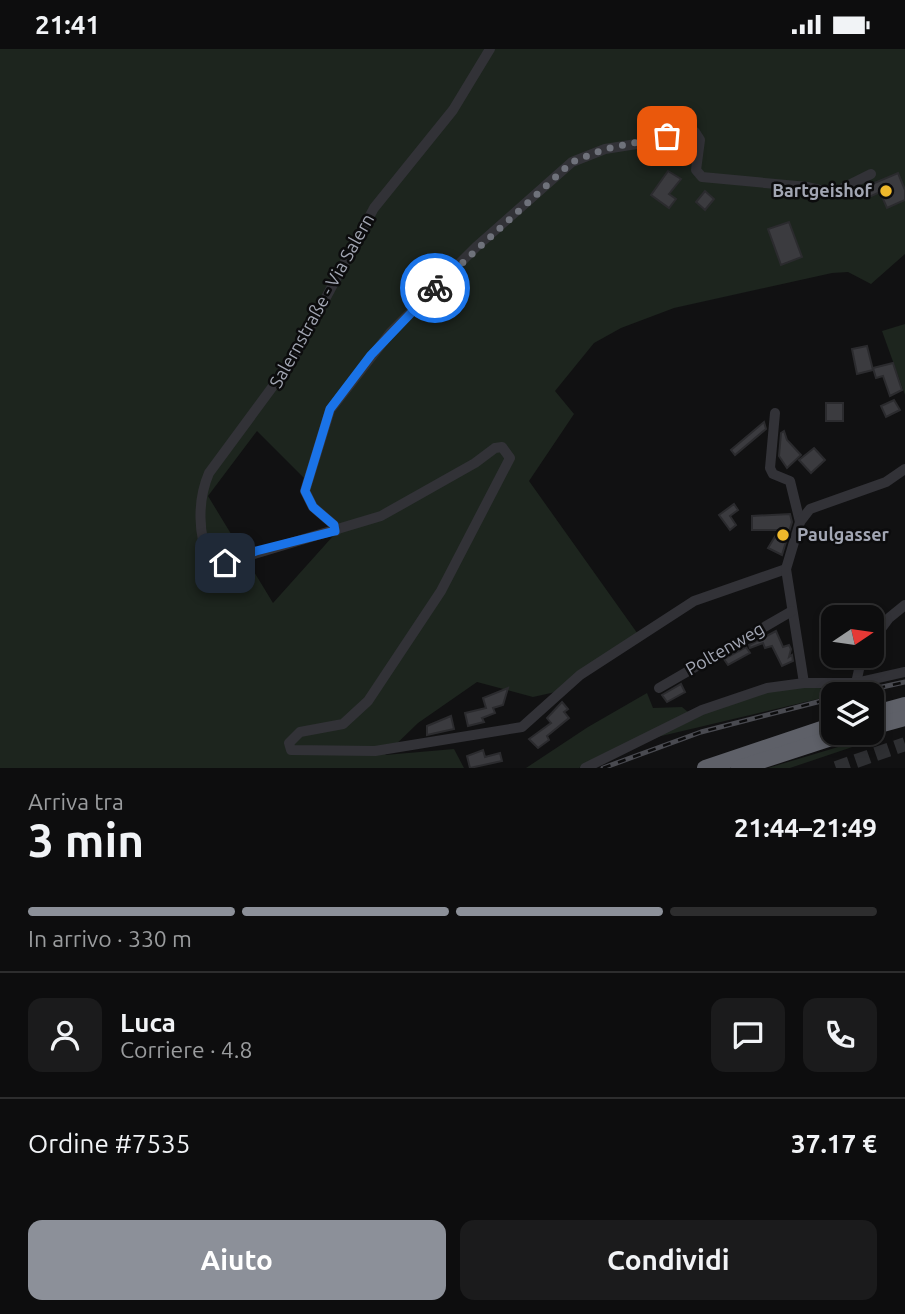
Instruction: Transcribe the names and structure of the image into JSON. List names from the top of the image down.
{
  "streets": {
    "street": ["Salernstraße - Via Salern", "Poltenweg"]
  },
  "places": ["Bartgeishof", "Paulgasser"],
  "north": "right",
  "page": {
    "status": "21:41",
    "heading": ["3 min", "Arriva tra", "21:44–21:49"],
    "panel": [
      "Luca",
      "Corriere · 4.8",
      "Ordine #7535",
      "37.17 €"
    ],
    "bar": "In arrivo · 330 m",
    "buttons": ["Aiuto", "Condividi"]
  }
}
